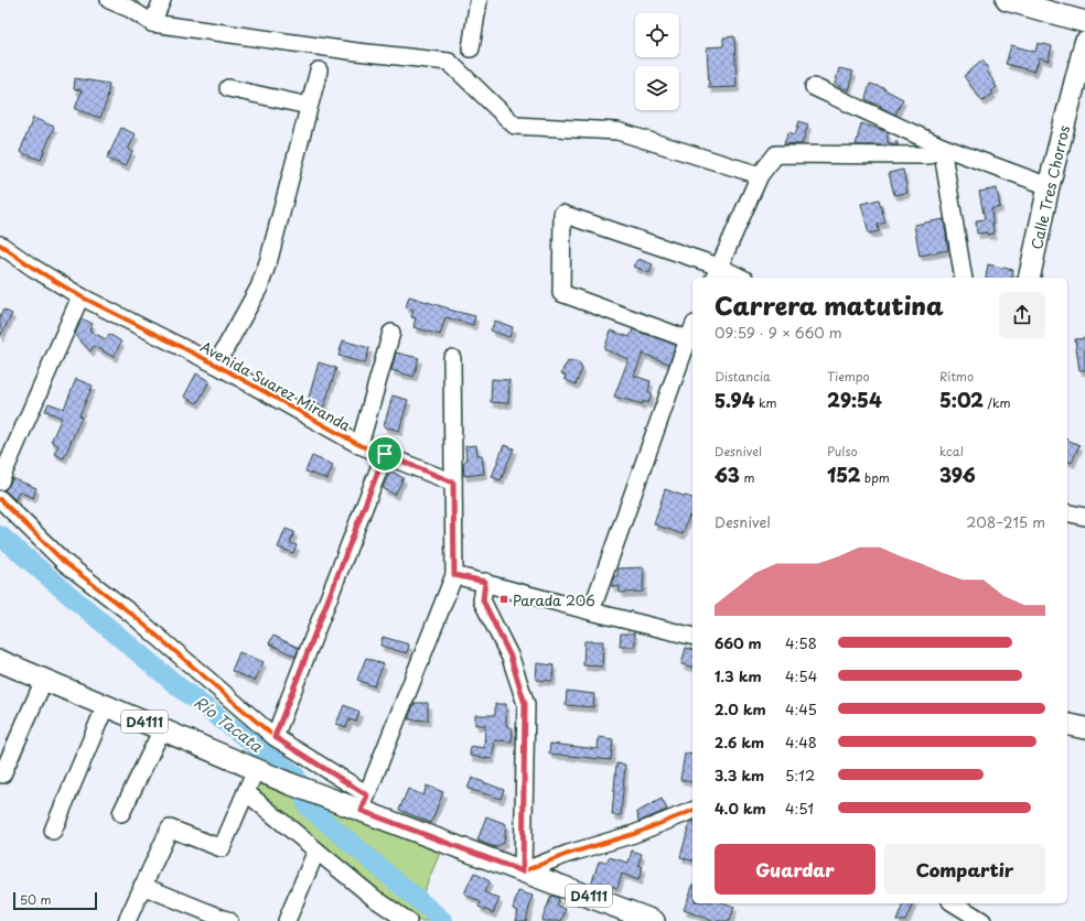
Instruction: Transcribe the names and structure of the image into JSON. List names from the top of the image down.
{
  "streets": {
    "main road": ["Calle Tres Chorros", "D4111"],
    "street": ["Avenida Suarez Miranda"]
  },
  "water": ["Río Tacata"],
  "places": {
    "transit": ["Parada 206"]
  },
  "scale_bar": "50 m",
  "page": {
    "heading": ["Carrera matutina", "09:59 · 9 × 660 m"],
    "stats": [
      ["Distancia", "5.94 km"],
      ["Tiempo", "29:54"],
      ["Ritmo", "5:02 /km"],
      ["Desnivel", "63 m"],
      ["Pulso", "152 bpm"],
      ["kcal", "396"]
    ],
    "chart": ["Desnivel", "208–215 m"],
    "list": [
      {
        "name": "660 m",
        "note": "4:58"
      },
      {
        "name": "1.3 km",
        "note": "4:54"
      },
      {
        "name": "2.0 km",
        "note": "4:45"
      },
      {
        "name": "2.6 km",
        "note": "4:48"
      },
      {
        "name": "3.3 km",
        "note": "5:12"
      },
      {
        "name": "4.0 km",
        "note": "4:51"
      }
    ],
    "buttons": ["Guardar", "Compartir"],
    "scale": "50 m"
  }
}
